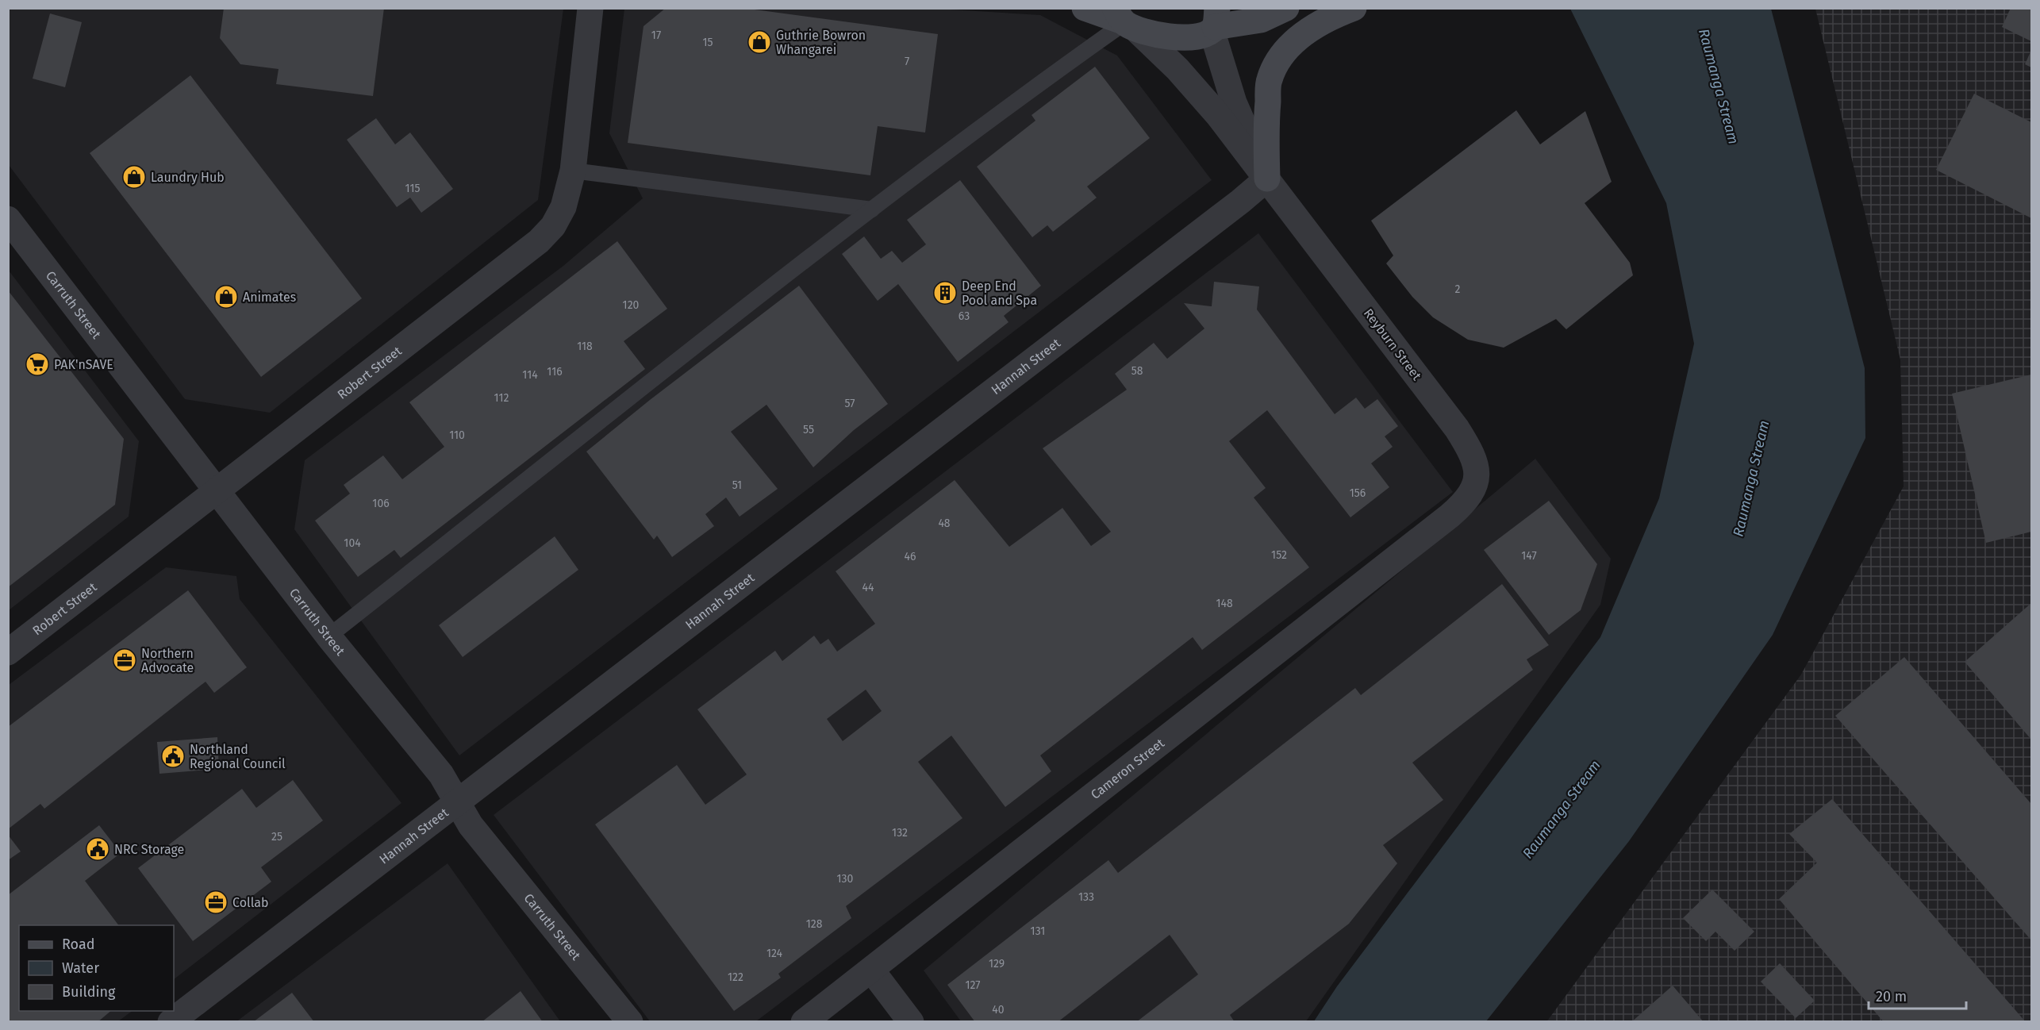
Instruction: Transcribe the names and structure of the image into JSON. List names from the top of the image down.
{
  "streets": {
    "main road": ["Reyburn Street"],
    "street": [
      "Carruth Street",
      "Hannah Street",
      "Robert Street",
      "Cameron Street"
    ]
  },
  "crossings": [
    ["Carruth Street", "Hannah Street"],
    ["Carruth Street", "Robert Street"],
    ["Reyburn Street", "Hannah Street"],
    ["Reyburn Street", "Cameron Street"]
  ],
  "water": ["Raumanga Stream"],
  "places": {
    "shop": ["Guthrie Bowron Whangarei", "Laundry Hub", "Animates"],
    "building": ["Deep End Pool and Spa"],
    "supermarket": ["PAK'nSAVE"],
    "office": ["Northern Advocate", "Collab"],
    "public building": ["Northland Regional Council", "NRC Storage"]
  },
  "house_numbers": [
    "17",
    "15",
    "7",
    "115",
    "2",
    "120",
    "63",
    "118",
    "58",
    "116",
    "114",
    "112",
    "57",
    "55",
    "110",
    "51",
    "156",
    "106",
    "48",
    "104",
    "152",
    "147",
    "46",
    "44",
    "148",
    "132",
    "25",
    "130",
    "133",
    "128",
    "131",
    "124",
    "129",
    "122",
    "127",
    "40"
  ],
  "legend": ["Road", "Water", "Building"],
  "scale_bar": "20 m"
}
